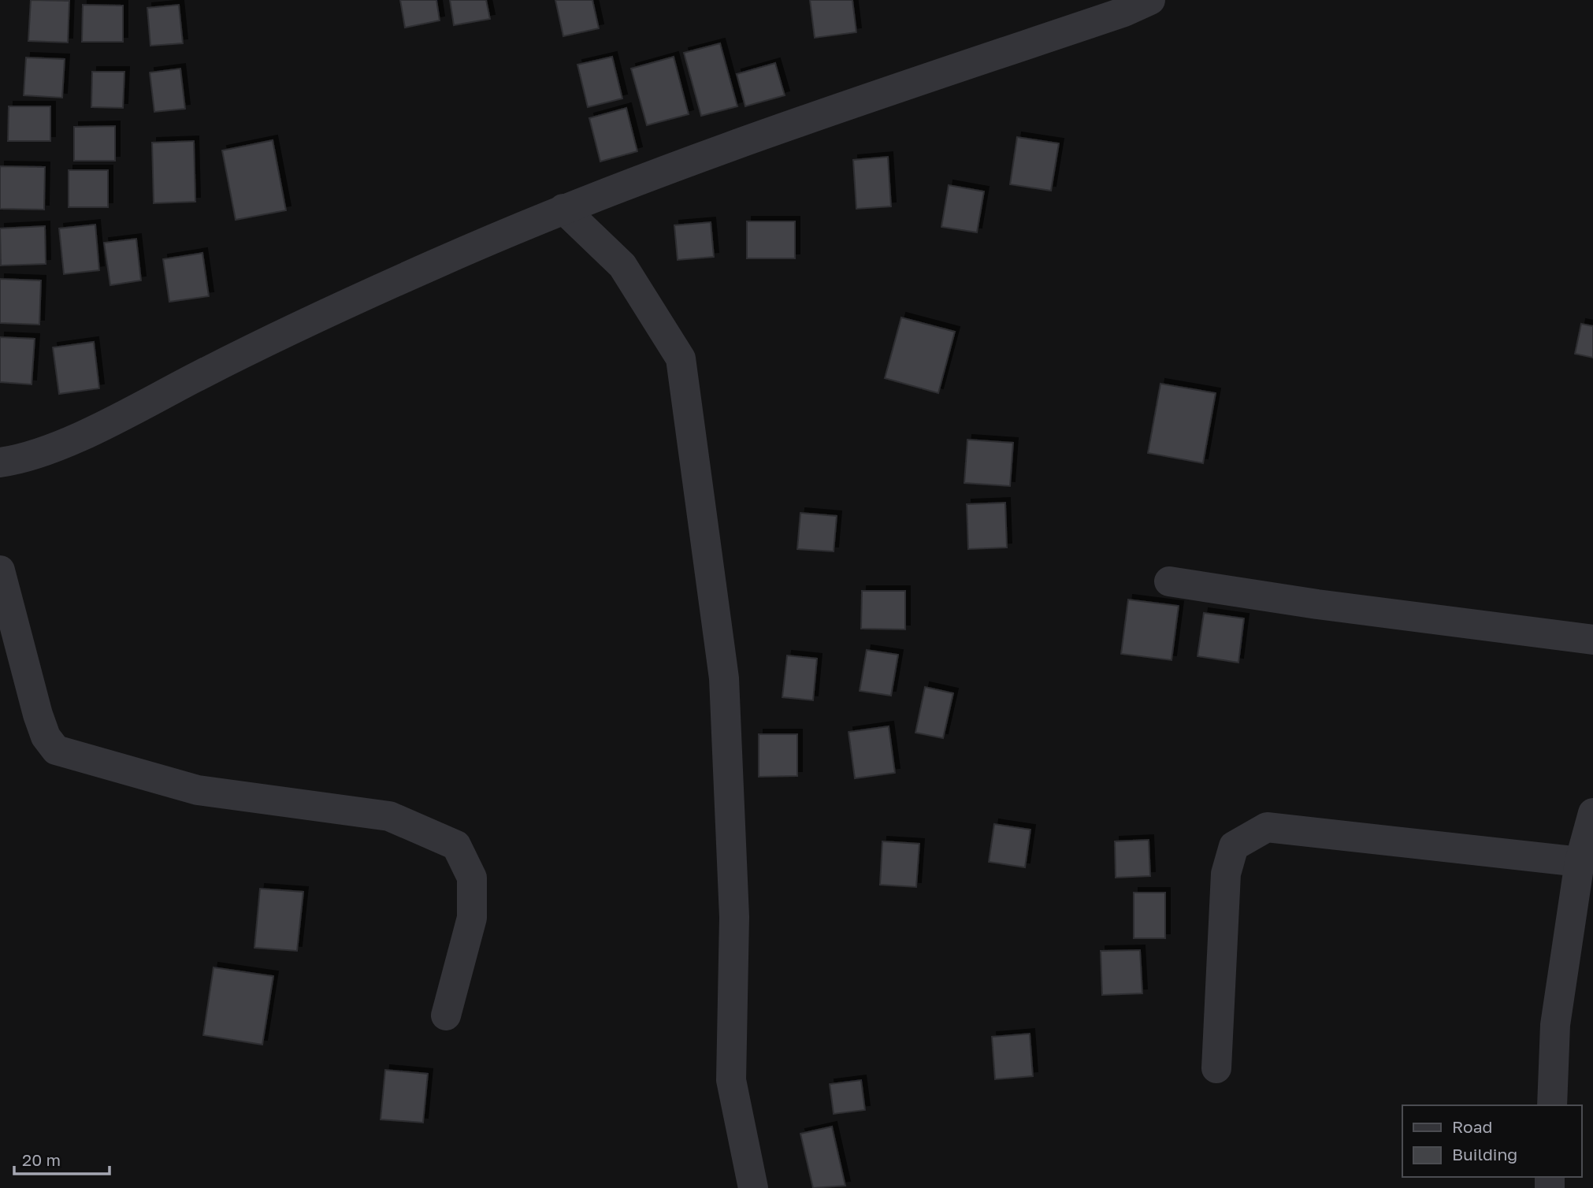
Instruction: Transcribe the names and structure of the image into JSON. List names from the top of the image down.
{
  "legend": ["Road", "Building"],
  "scale_bar": "20 m"
}
